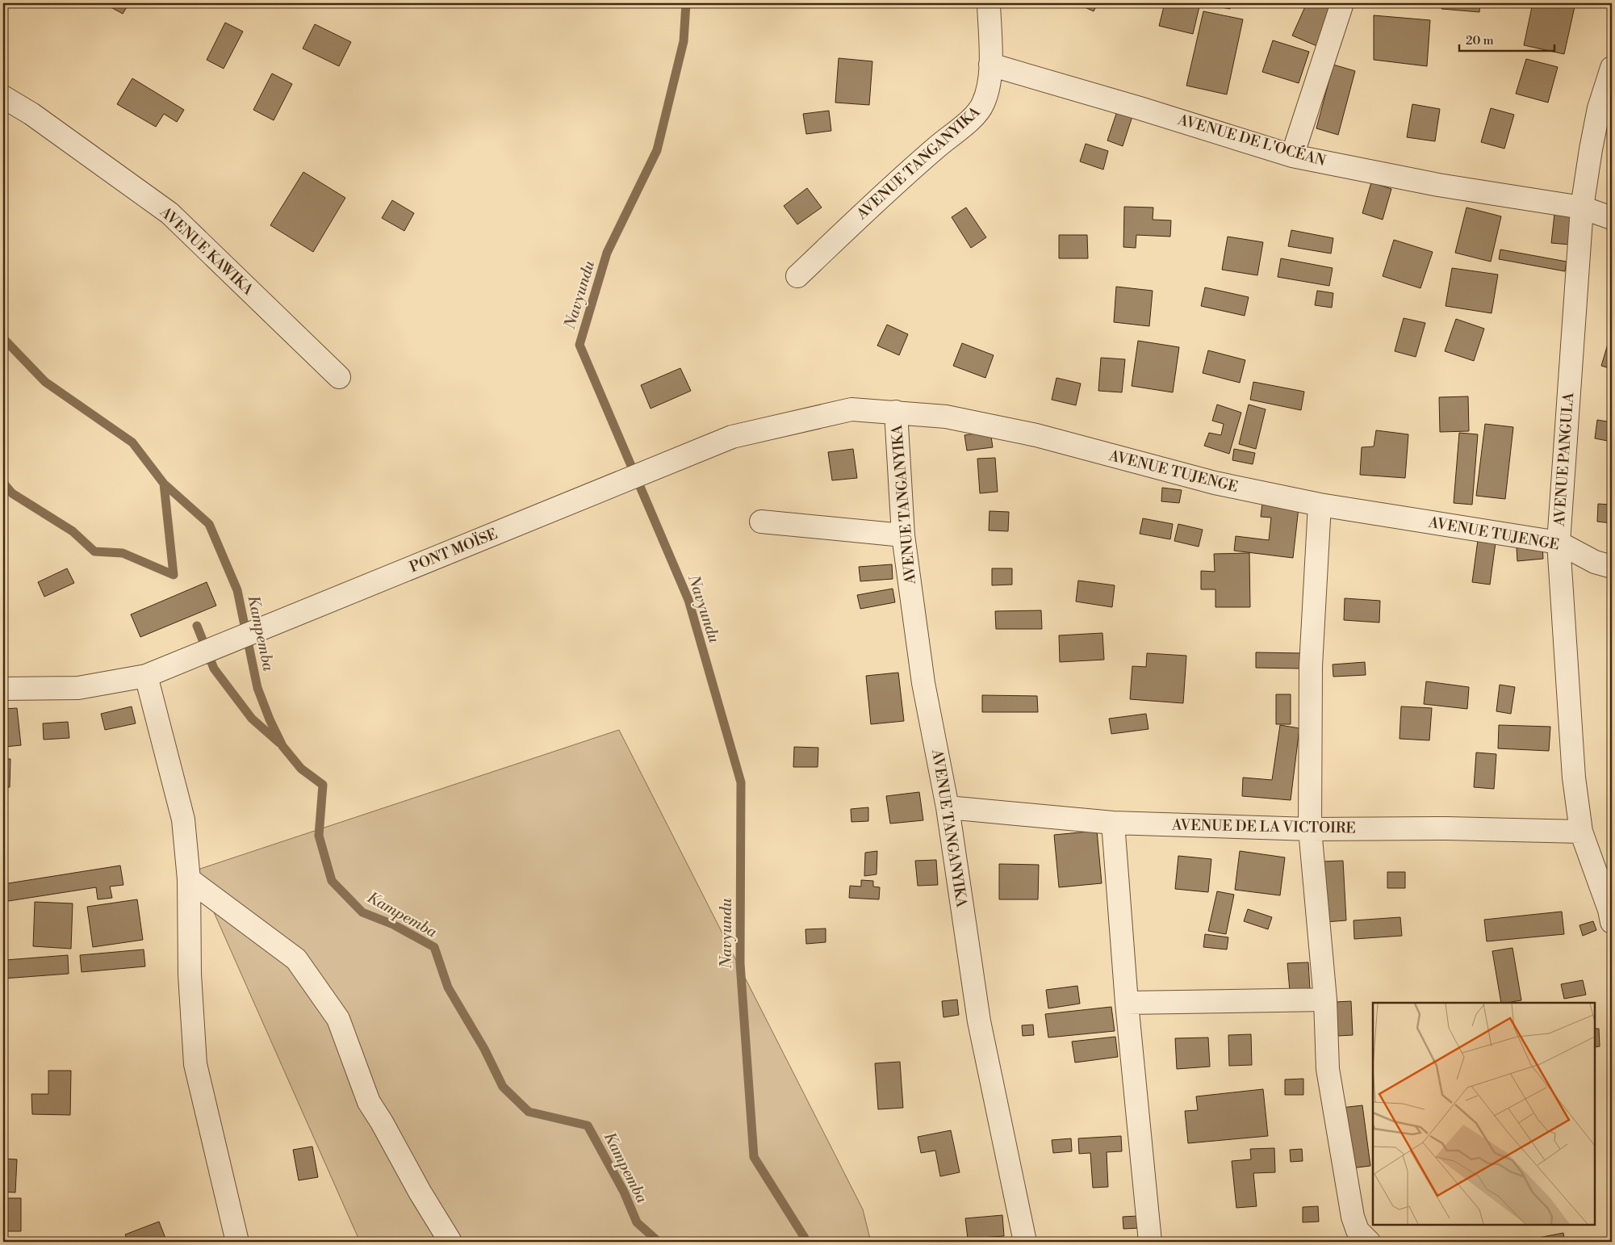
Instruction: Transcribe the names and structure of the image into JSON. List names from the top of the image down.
{
  "streets": {
    "street": [
      "AVENUE DE L'OCÉAN",
      "AVENUE TANGANYIKA",
      "AVENUE KAWIKA",
      "AVENUE PANGULA",
      "AVENUE TUJENGE",
      "PONT MOÏSE",
      "AVENUE DE LA VICTOIRE"
    ]
  },
  "crossings": [
    ["AVENUE DE L'OCÉAN", "AVENUE TANGANYIKA"],
    ["AVENUE DE L'OCÉAN", "AVENUE PANGULA"],
    ["AVENUE TANGANYIKA", "AVENUE TUJENGE"],
    ["AVENUE TANGANYIKA", "AVENUE DE LA VICTOIRE"],
    ["AVENUE PANGULA", "AVENUE TUJENGE"],
    ["AVENUE PANGULA", "AVENUE DE LA VICTOIRE"],
    ["AVENUE TUJENGE", "PONT MOÏSE"]
  ],
  "water": ["Navyundu", "Kampemba"],
  "scale_bar": "20 m"
}
